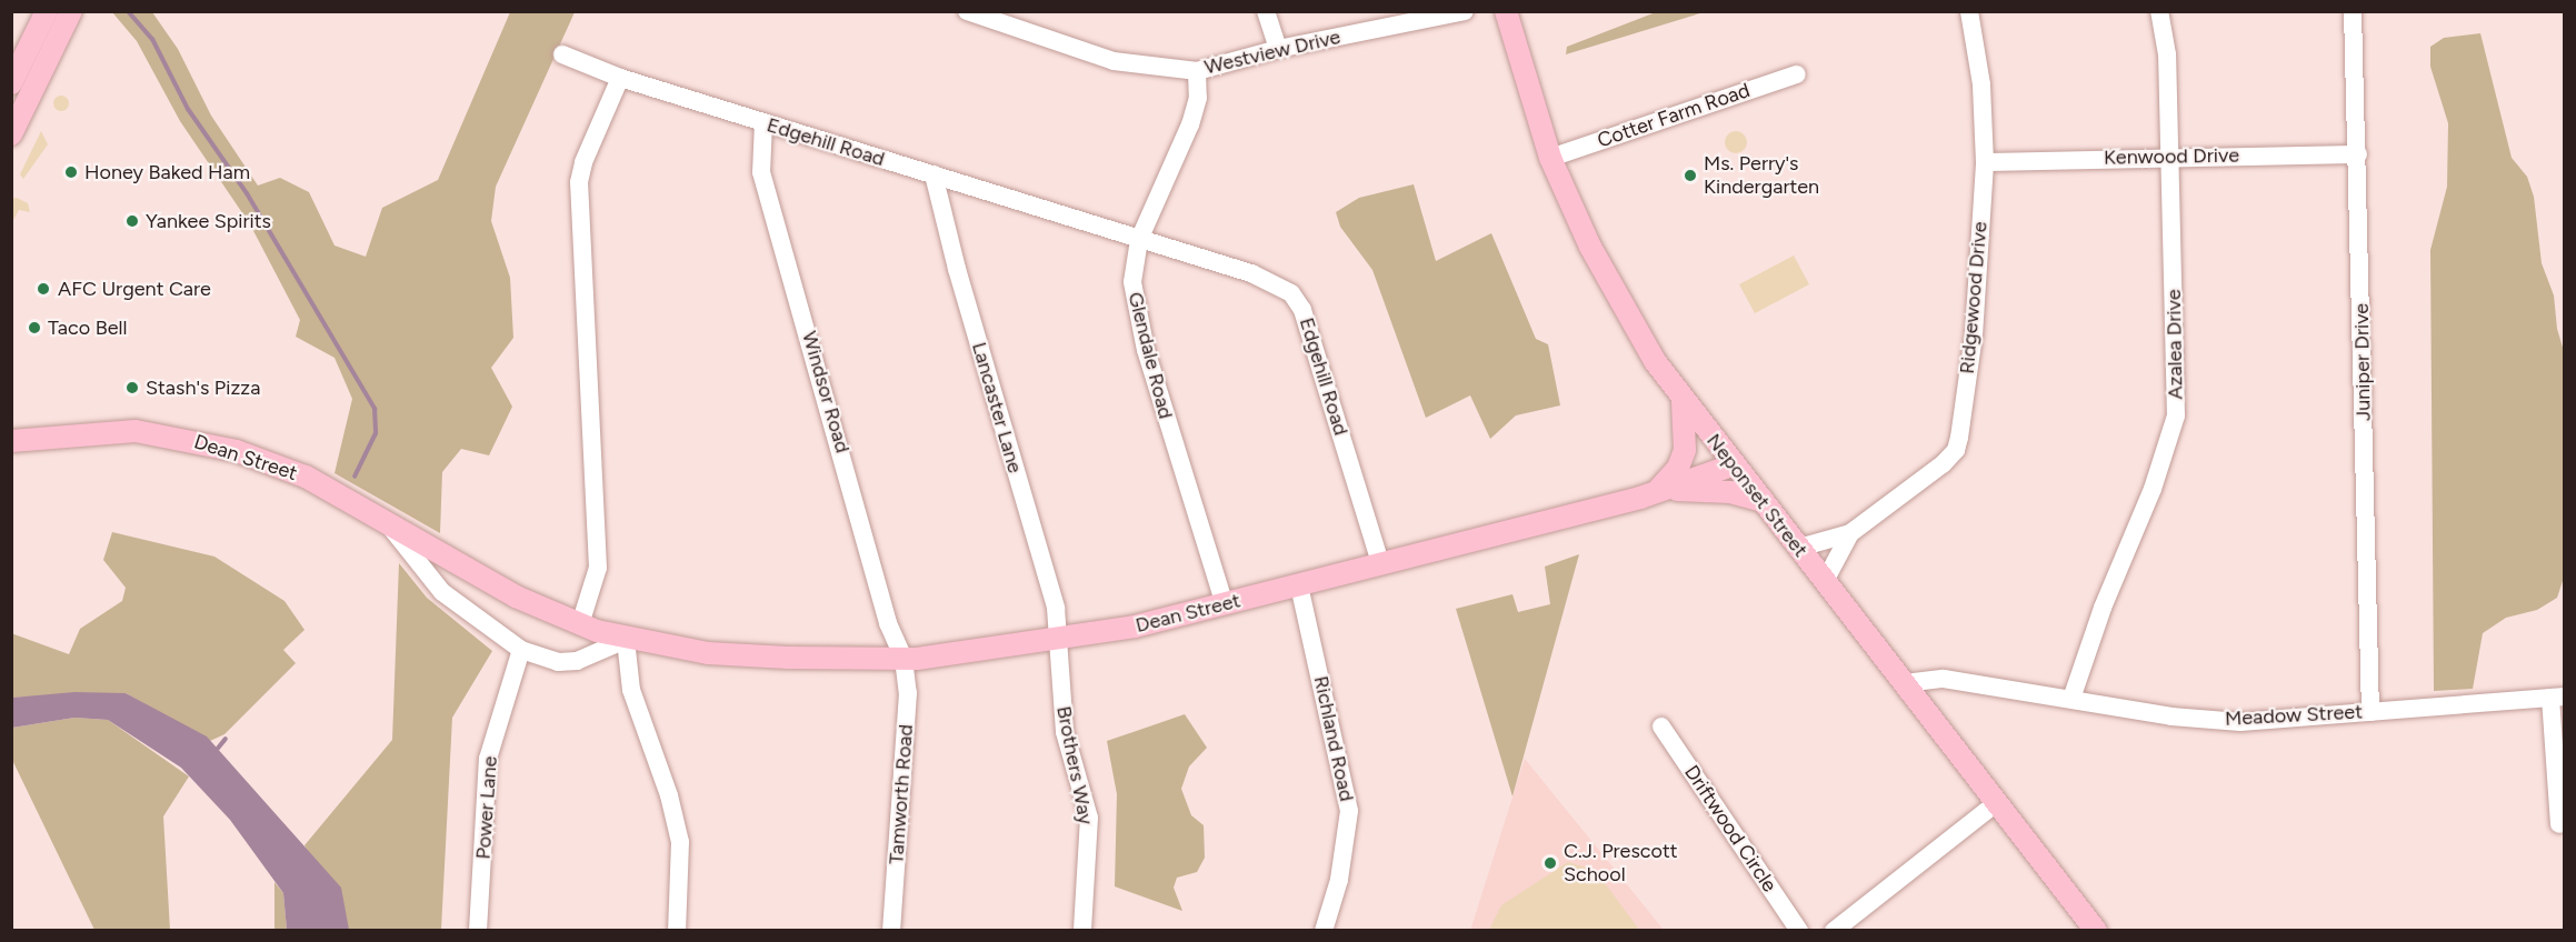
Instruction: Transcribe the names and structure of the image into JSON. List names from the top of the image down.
{
  "streets": {
    "main road": ["Dean Street", "Neponset Street"],
    "street": [
      "Westview Drive",
      "Cotter Farm Road",
      "Edgehill Road",
      "Kenwood Drive",
      "Ridgewood Drive",
      "Azalea Drive",
      "Glendale Road",
      "Juniper Drive",
      "Windsor Road",
      "Lancaster Lane",
      "Meadow Street",
      "Richland Road",
      "Brothers Way",
      "Tamworth Road",
      "Power Lane",
      "Driftwood Circle"
    ]
  },
  "crossings": [
    ["Westview Drive", "Glendale Road"],
    ["Cotter Farm Road", "Neponset Street"],
    ["Edgehill Road", "Glendale Road"],
    ["Edgehill Road", "Windsor Road"],
    ["Edgehill Road", "Lancaster Lane"],
    ["Edgehill Road", "Dean Street"],
    ["Kenwood Drive", "Ridgewood Drive"],
    ["Kenwood Drive", "Azalea Drive"],
    ["Kenwood Drive", "Juniper Drive"],
    ["Ridgewood Drive", "Neponset Street"],
    ["Azalea Drive", "Meadow Street"],
    ["Glendale Road", "Dean Street"],
    ["Juniper Drive", "Meadow Street"],
    ["Windsor Road", "Dean Street"],
    ["Windsor Road", "Tamworth Road"],
    ["Lancaster Lane", "Dean Street"],
    ["Lancaster Lane", "Brothers Way"],
    ["Dean Street", "Neponset Street"],
    ["Dean Street", "Richland Road"],
    ["Dean Street", "Brothers Way"],
    ["Dean Street", "Tamworth Road"],
    ["Dean Street", "Power Lane"],
    ["Neponset Street", "Meadow Street"]
  ],
  "places": [
    "Honey Baked Ham",
    "Ms. Perry's Kindergarten",
    "Yankee Spirits",
    "AFC Urgent Care",
    "Taco Bell",
    "Stash's Pizza",
    "C.J. Prescott School"
  ]
}
